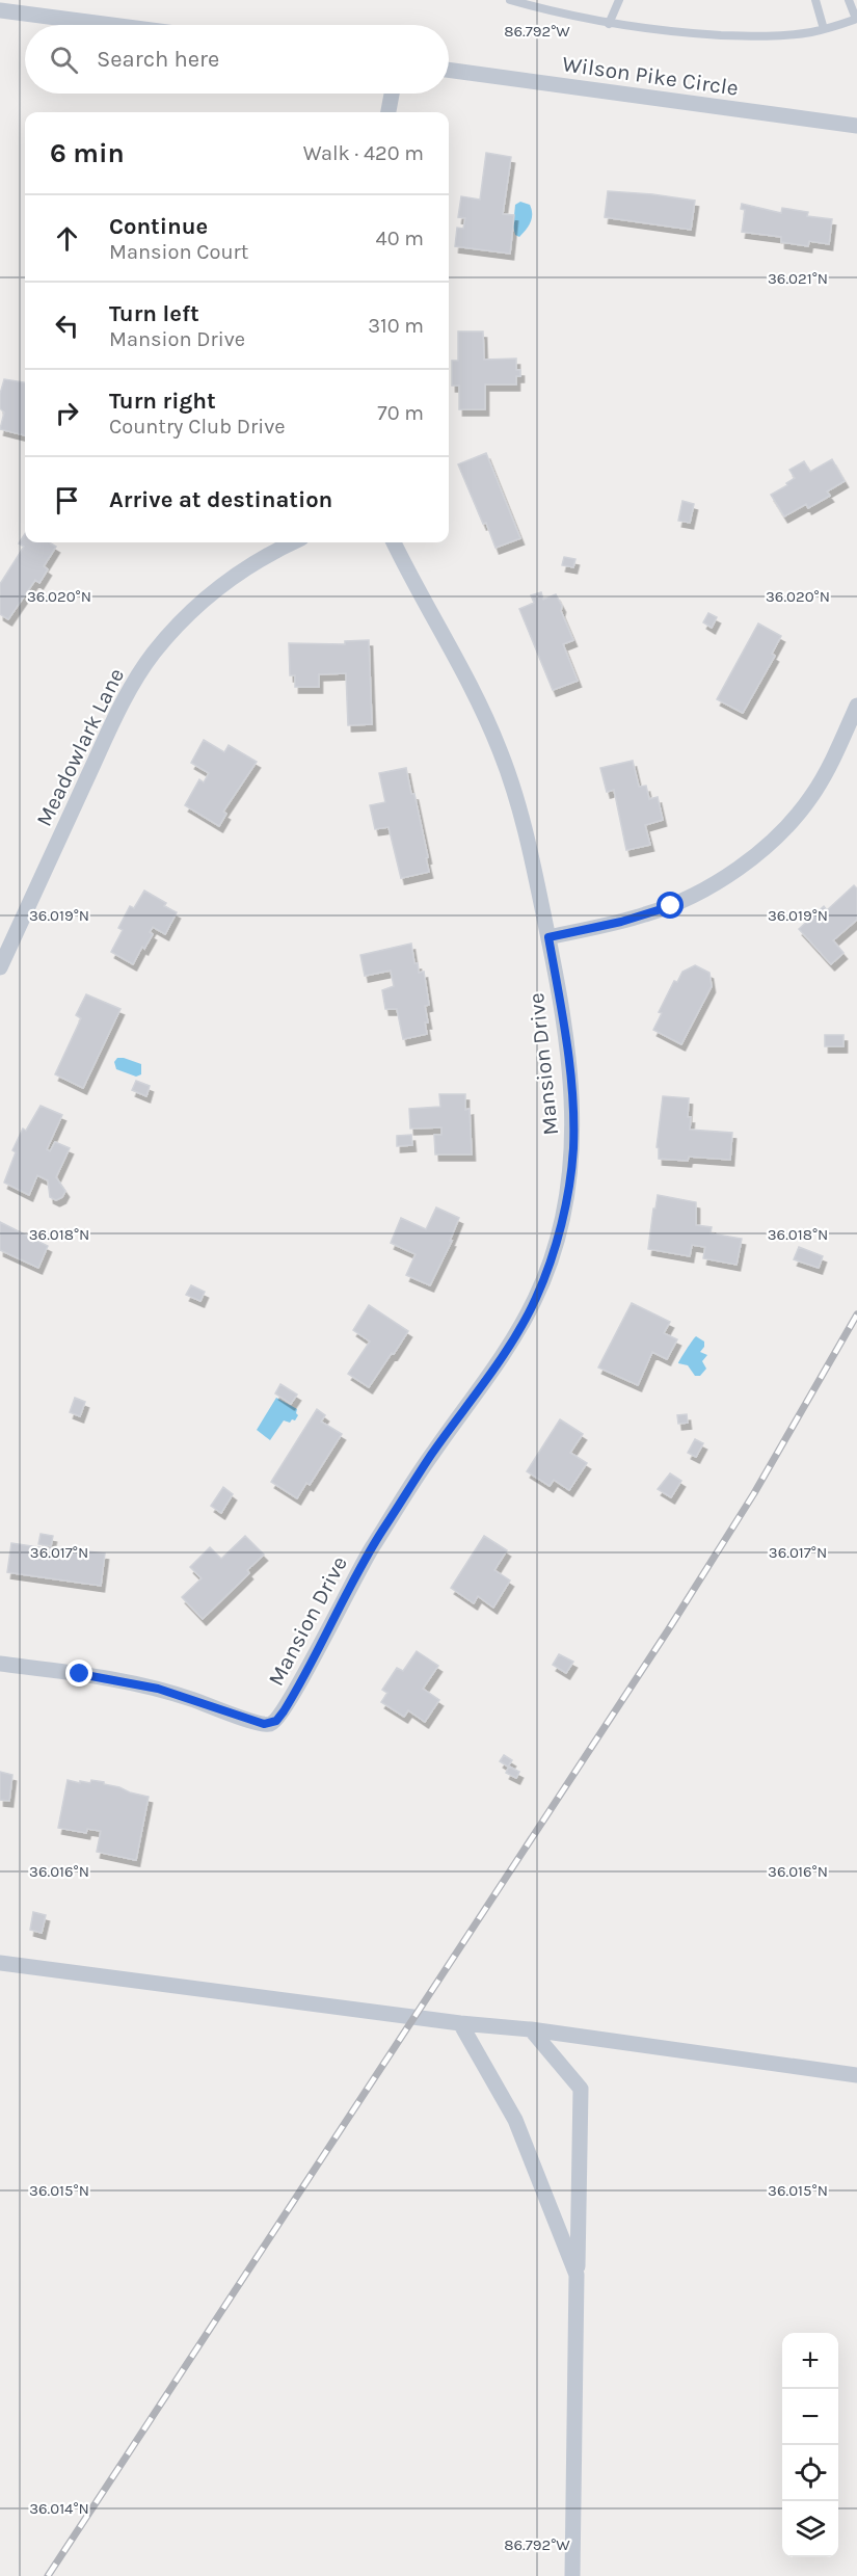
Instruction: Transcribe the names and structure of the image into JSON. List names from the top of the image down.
{
  "streets": {
    "street": ["Wilson Pike Circle", "Meadowlark Lane", "Mansion Drive"]
  },
  "page": {
    "search": "Search here",
    "heading": ["6 min", "Walk · 420 m"],
    "list": [
      ["Continue", "Mansion Court", "40 m"],
      ["Turn left", "Mansion Drive", "310 m"],
      ["Turn right", "Country Club Drive", "70 m"],
      "Arrive at destination"
    ],
    "map_buttons": ["+", "−"]
  },
  "coordinates": [
    "86.792°W",
    "36.021°N",
    "36.020°N",
    "36.019°N",
    "36.018°N",
    "36.017°N",
    "36.016°N",
    "36.015°N",
    "36.014°N"
  ]
}
